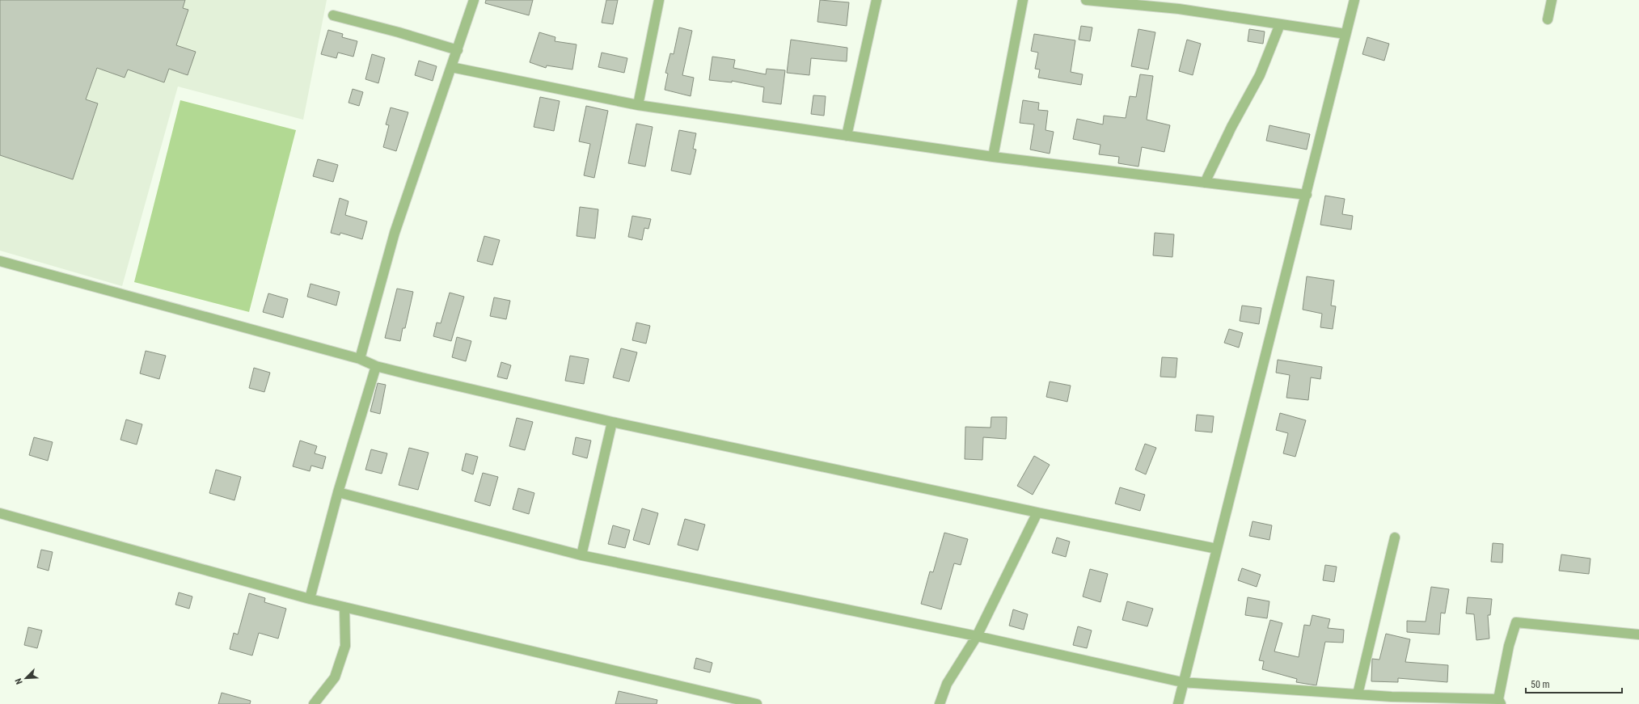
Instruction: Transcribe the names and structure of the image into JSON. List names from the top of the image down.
{
  "scale_bar": "50 m",
  "north": "bottom left"
}
